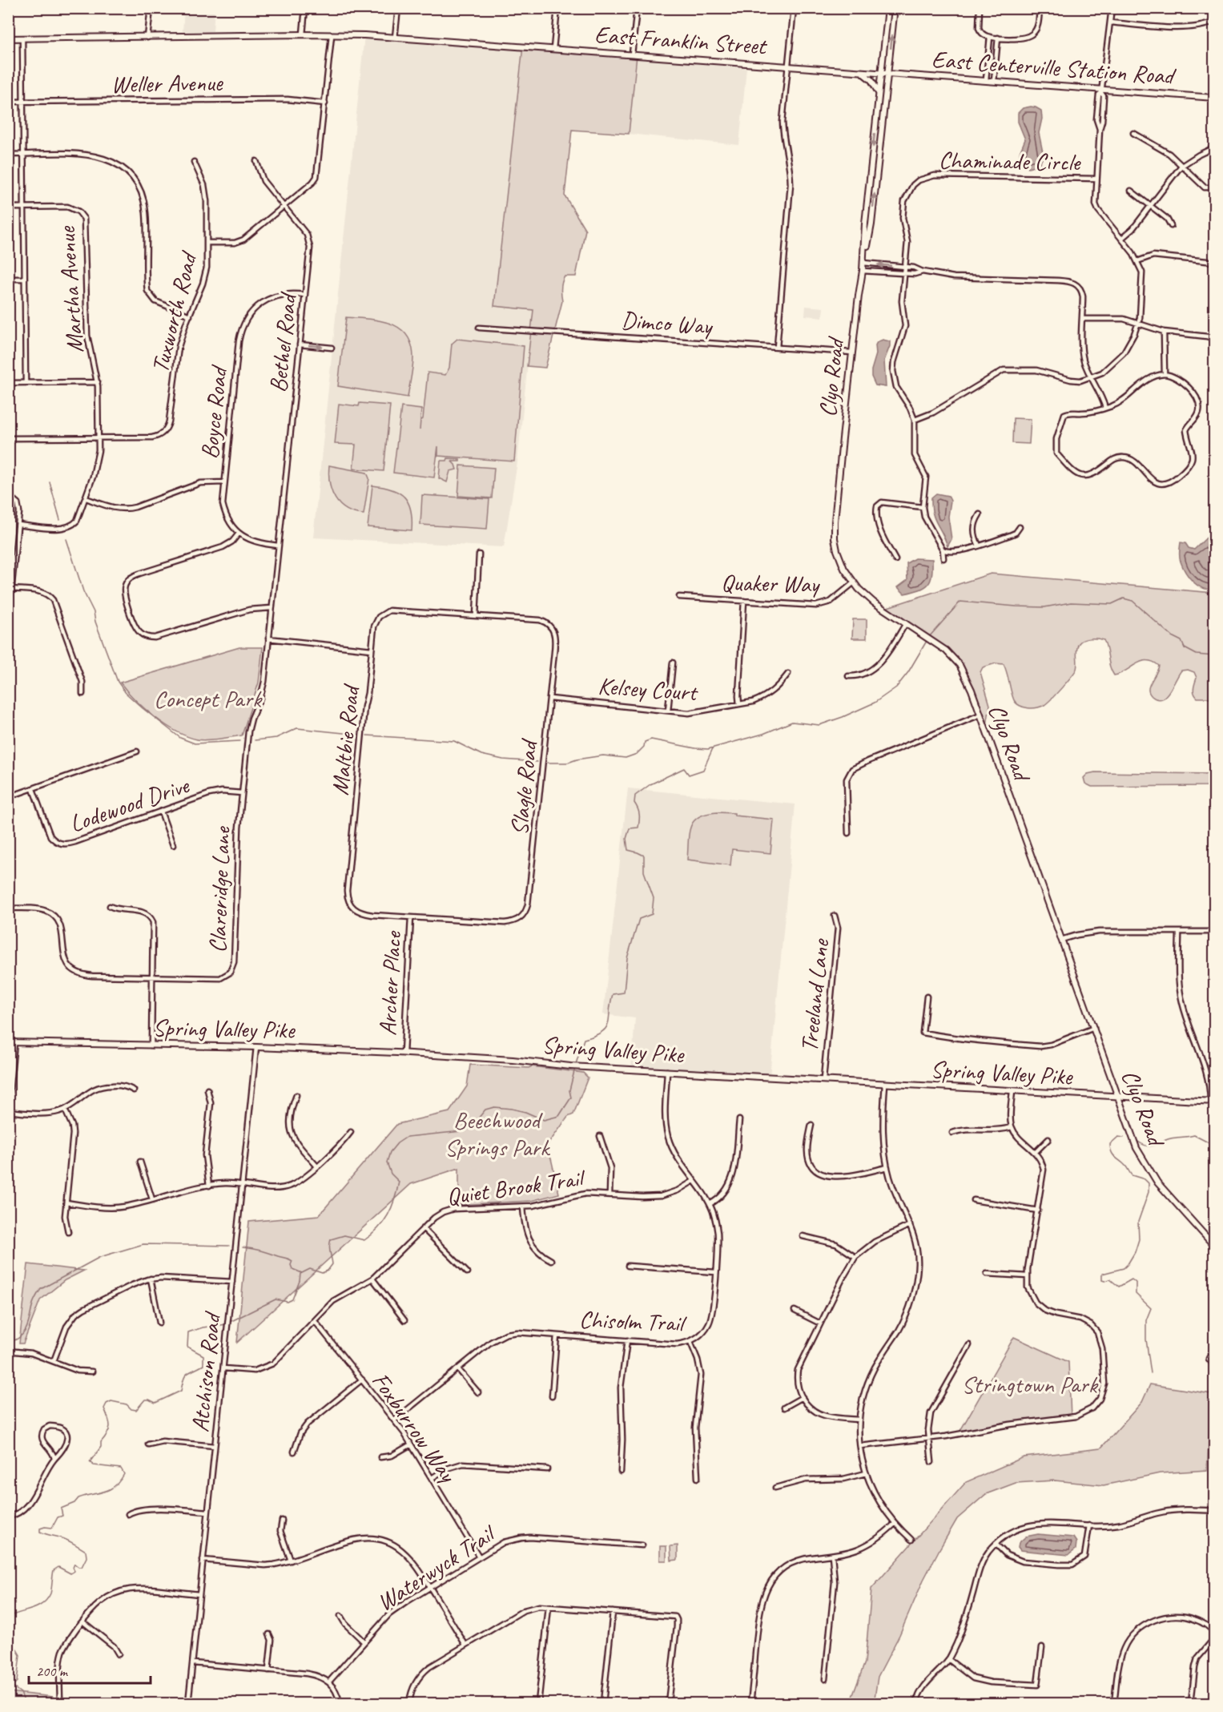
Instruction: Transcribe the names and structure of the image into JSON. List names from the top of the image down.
{
  "streets": {
    "street": [
      "East Franklin Street",
      "East Centerville Station Road",
      "Weller Avenue",
      "Chaminade Circle",
      "Martha Avenue",
      "Tuxworth Road",
      "Dimco Way",
      "Bethel Road",
      "Clyo Road",
      "Boyce Road",
      "Quaker Way",
      "Kelsey Court",
      "Maltbie Road",
      "Slagle Road",
      "Lodewood Drive",
      "Clareridge Lane",
      "Archer Place",
      "Treeland Lane",
      "Spring Valley Pike",
      "Quiet Brook Trail",
      "Chisolm Trail",
      "Atchison Road",
      "Foxburrow Way",
      "Waterwyck Trail"
    ]
  },
  "crossings": [
    ["East Franklin Street", "East Centerville Station Road"],
    ["East Franklin Street", "Clyo Road"],
    ["East Centerville Station Road", "Clyo Road"],
    ["Martha Avenue", "Tuxworth Road"],
    ["Dimco Way", "Clyo Road"],
    ["Bethel Road", "Boyce Road"],
    ["Bethel Road", "Clareridge Lane"],
    ["Clyo Road", "Quaker Way"],
    ["Clyo Road", "Spring Valley Pike"],
    ["Kelsey Court", "Slagle Road"],
    ["Maltbie Road", "Slagle Road"],
    ["Maltbie Road", "Archer Place"],
    ["Slagle Road", "Archer Place"],
    ["Lodewood Drive", "Clareridge Lane"],
    ["Archer Place", "Spring Valley Pike"],
    ["Treeland Lane", "Spring Valley Pike"],
    ["Spring Valley Pike", "Chisolm Trail"],
    ["Spring Valley Pike", "Atchison Road"],
    ["Quiet Brook Trail", "Chisolm Trail"],
    ["Quiet Brook Trail", "Atchison Road"],
    ["Quiet Brook Trail", "Foxburrow Way"],
    ["Chisolm Trail", "Foxburrow Way"],
    ["Foxburrow Way", "Waterwyck Trail"]
  ],
  "parks": ["Concept Park", "Beechwood Springs Park", "Stringtown Park"],
  "scale_bar": "200 m"
}
